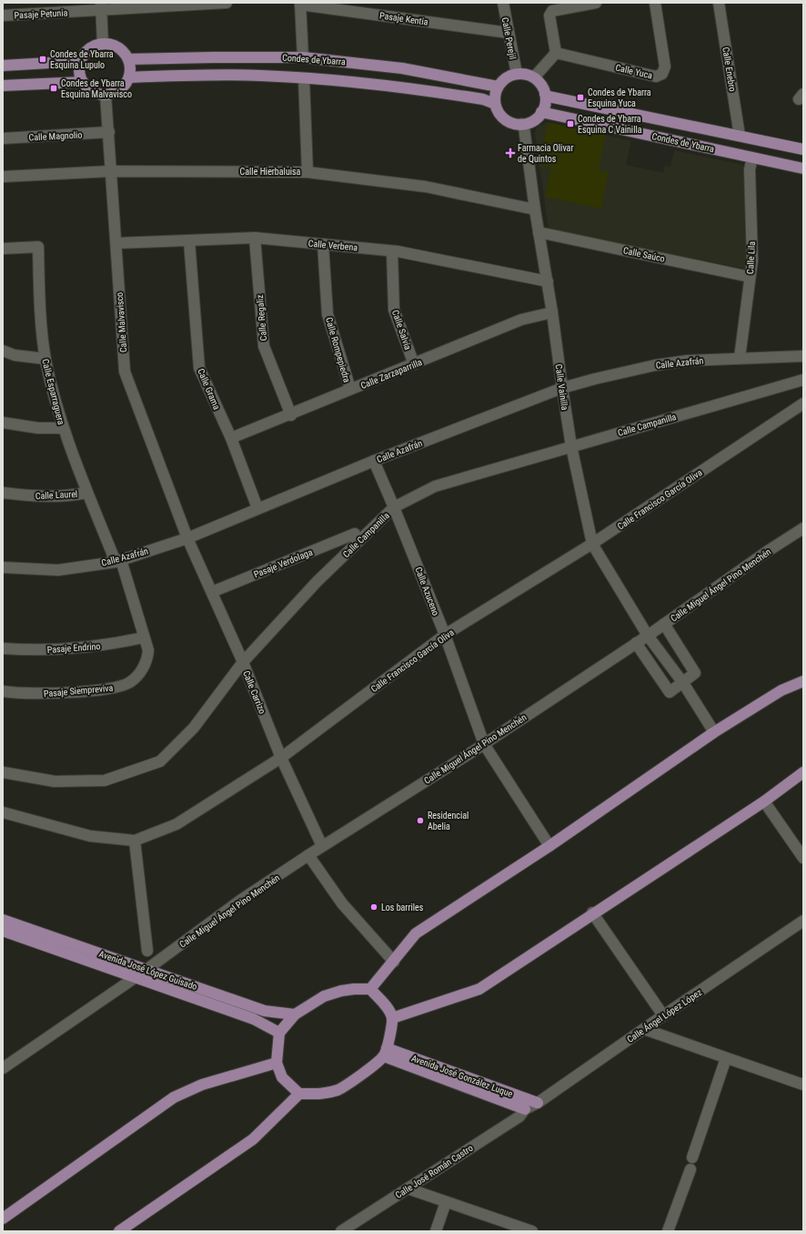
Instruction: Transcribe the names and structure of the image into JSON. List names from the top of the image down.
{
  "streets": {
    "main road": ["Condes de Ybarra", "Avenida José López Guisado", "Avenida José González Luque"],
    "street": [
      "Pasaje Petunia",
      "Pasaje Kentia",
      "Calle Perejil",
      "Calle Enebro",
      "Calle Yuca",
      "Calle Magnolio",
      "Calle Hierbaluisa",
      "Calle Verbena",
      "Calle Saúco",
      "Calle Lila",
      "Calle Regaliz",
      "Calle Malvavisco",
      "Calle Salvia",
      "Calle Rompepiedra",
      "Calle Azafrán",
      "Calle Zarzaparrilla",
      "Calle Vainilla",
      "Calle Grama",
      "Calle Esparraguera",
      "Calle Campanilla",
      "Calle Laurel",
      "Calle Francisco García Oliva",
      "Pasaje Verdolaga",
      "Calle Miguel Ángel Pino Menchén",
      "Calle Azuceno",
      "Pasaje Endrino",
      "Pasaje Siempreviva",
      "Calle Carrizo",
      "Calle Ángel López López",
      "Calle José Román Castro"
    ]
  },
  "crossings": [
    ["Pasaje Kentia", "Calle Perejil"],
    ["Calle Perejil", "Condes de Ybarra"],
    ["Calle Perejil", "Calle Vainilla"],
    ["Condes de Ybarra", "Calle Enebro"],
    ["Condes de Ybarra", "Calle Lila"],
    ["Condes de Ybarra", "Calle Malvavisco"],
    ["Condes de Ybarra", "Calle Vainilla"],
    ["Calle Magnolio", "Calle Malvavisco"],
    ["Calle Hierbaluisa", "Calle Malvavisco"],
    ["Calle Hierbaluisa", "Calle Vainilla"],
    ["Calle Verbena", "Calle Regaliz"],
    ["Calle Verbena", "Calle Malvavisco"],
    ["Calle Verbena", "Calle Salvia"],
    ["Calle Verbena", "Calle Rompepiedra"],
    ["Calle Verbena", "Calle Vainilla"],
    ["Calle Verbena", "Calle Grama"],
    ["Calle Saúco", "Calle Lila"],
    ["Calle Saúco", "Calle Vainilla"],
    ["Calle Lila", "Calle Azafrán"],
    ["Calle Regaliz", "Calle Zarzaparrilla"],
    ["Calle Malvavisco", "Calle Azafrán"],
    ["Calle Malvavisco", "Calle Carrizo"],
    ["Calle Salvia", "Calle Zarzaparrilla"],
    ["Calle Rompepiedra", "Calle Zarzaparrilla"],
    ["Calle Azafrán", "Calle Vainilla"],
    ["Calle Azafrán", "Calle Grama"],
    ["Calle Azafrán", "Calle Esparraguera"],
    ["Calle Azafrán", "Calle Azuceno"],
    ["Calle Azafrán", "Pasaje Siempreviva"],
    ["Calle Azafrán", "Calle Carrizo"],
    ["Calle Zarzaparrilla", "Calle Vainilla"],
    ["Calle Zarzaparrilla", "Calle Grama"],
    ["Calle Vainilla", "Calle Campanilla"],
    ["Calle Vainilla", "Calle Francisco García Oliva"],
    ["Calle Vainilla", "Calle Miguel Ángel Pino Menchén"],
    ["Calle Esparraguera", "Calle Laurel"],
    ["Calle Esparraguera", "Pasaje Siempreviva"],
    ["Calle Campanilla", "Calle Azuceno"],
    ["Calle Campanilla", "Calle Carrizo"],
    ["Calle Francisco García Oliva", "Calle Azuceno"],
    ["Calle Francisco García Oliva", "Calle Carrizo"],
    ["Pasaje Verdolaga", "Calle Carrizo"],
    ["Calle Miguel Ángel Pino Menchén", "Calle Azuceno"],
    ["Calle Miguel Ángel Pino Menchén", "Calle Carrizo"],
    ["Calle Miguel Ángel Pino Menchén", "Avenida José López Guisado"],
    ["Pasaje Endrino", "Pasaje Siempreviva"],
    ["Avenida José López Guisado", "Avenida José González Luque"],
    ["Calle Ángel López López", "Avenida José González Luque"],
    ["Calle Ángel López López", "Calle José Román Castro"],
    ["Avenida José González Luque", "Calle José Román Castro"]
  ],
  "places": {
    "transit": [
      "Condes de Ybarra Esquina Lupulo",
      "Condes de Ybarra Esquina Malvavisco",
      "Condes de Ybarra Esquina Yuca",
      "Condes de Ybarra Esquina C Vainilla"
    ],
    "health": ["Farmacia Olivar de Quintos"],
    "other": ["Residencial Abelia", "Los barriles"]
  }
}
